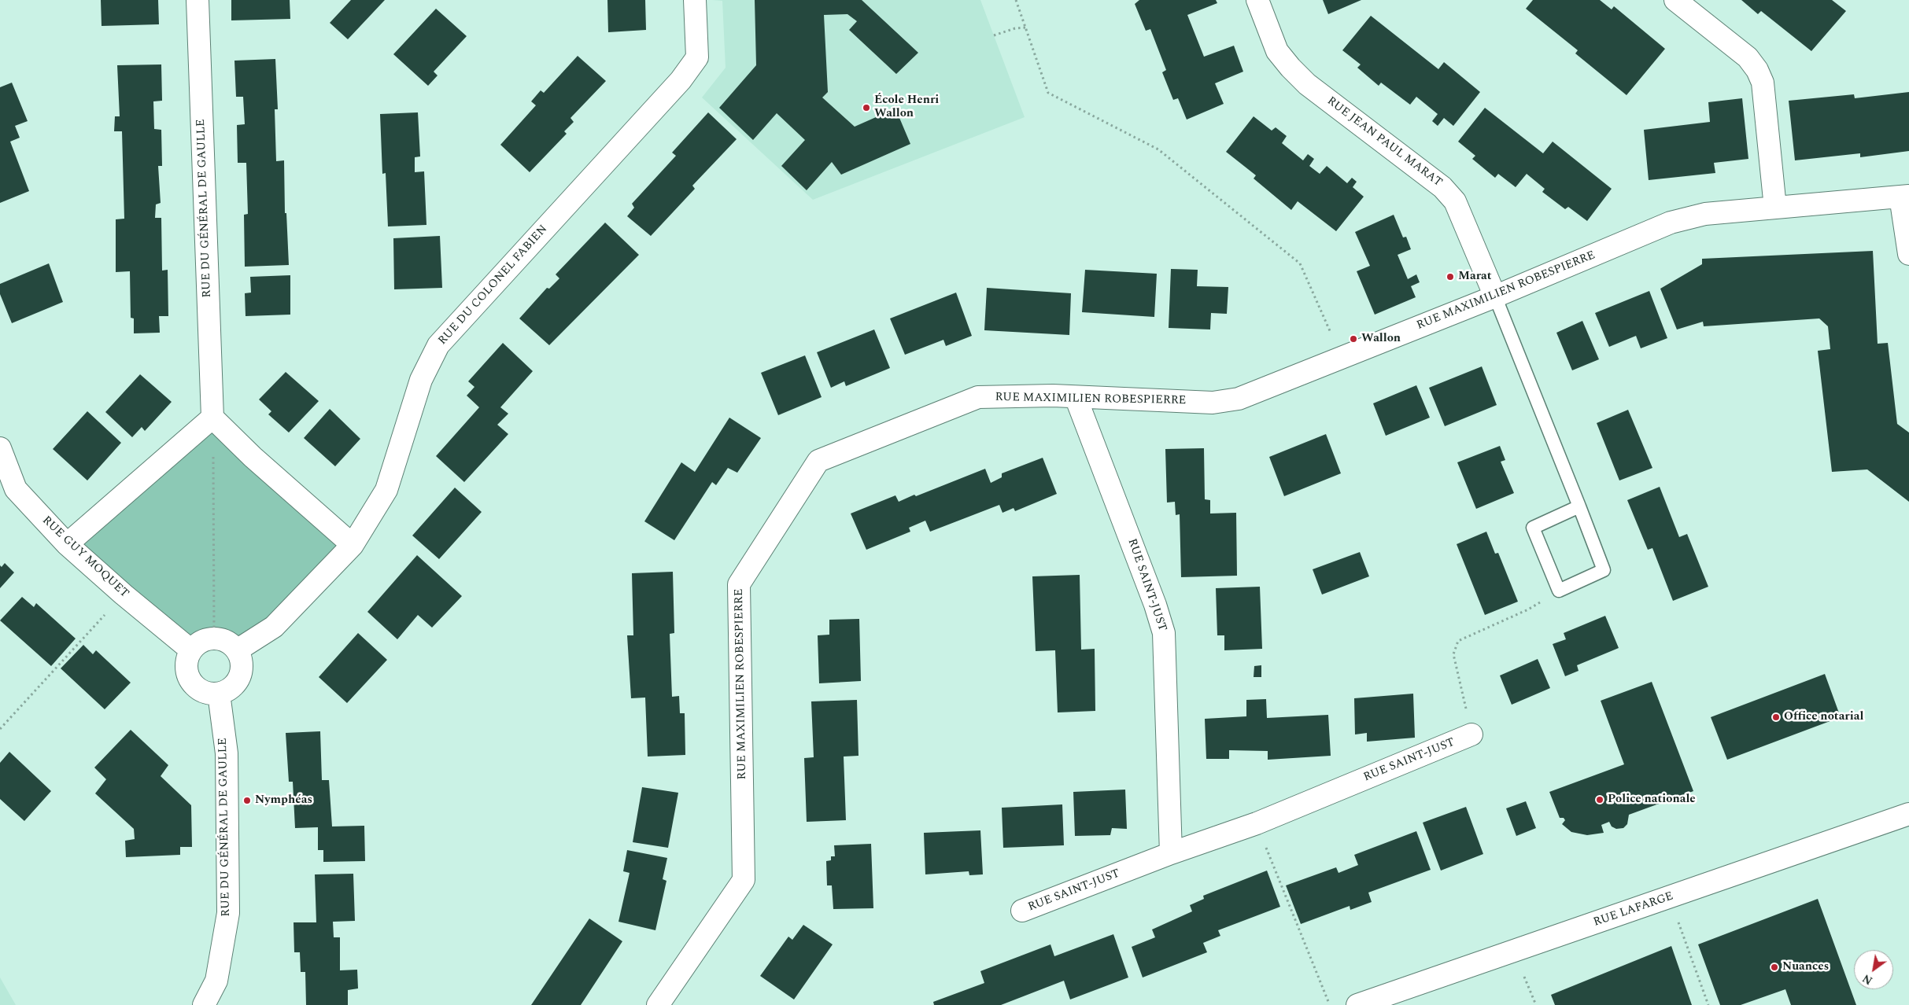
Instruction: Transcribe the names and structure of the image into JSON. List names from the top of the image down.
{
  "streets": {
    "street": [
      "RUE JEAN PAUL MARAT",
      "RUE DU GÉNÉRAL DE GAULLE",
      "RUE DU COLONEL FABIEN",
      "RUE MAXIMILIEN ROBESPIERRE",
      "RUE GUY MOQUET",
      "RUE SAINT-JUST",
      "RUE LAFARGE"
    ]
  },
  "crossings": [
    ["RUE JEAN PAUL MARAT", "RUE MAXIMILIEN ROBESPIERRE"],
    ["RUE DU GÉNÉRAL DE GAULLE", "RUE DU COLONEL FABIEN"],
    ["RUE DU GÉNÉRAL DE GAULLE", "RUE GUY MOQUET"],
    ["RUE DU COLONEL FABIEN", "RUE GUY MOQUET"],
    ["RUE MAXIMILIEN ROBESPIERRE", "RUE SAINT-JUST"]
  ],
  "places": [
    "École Henri Wallon",
    "Marat",
    "Wallon",
    "Office notarial",
    "Police nationale",
    "Nymphéas",
    "Nuances"
  ],
  "north": "bottom left"
}
